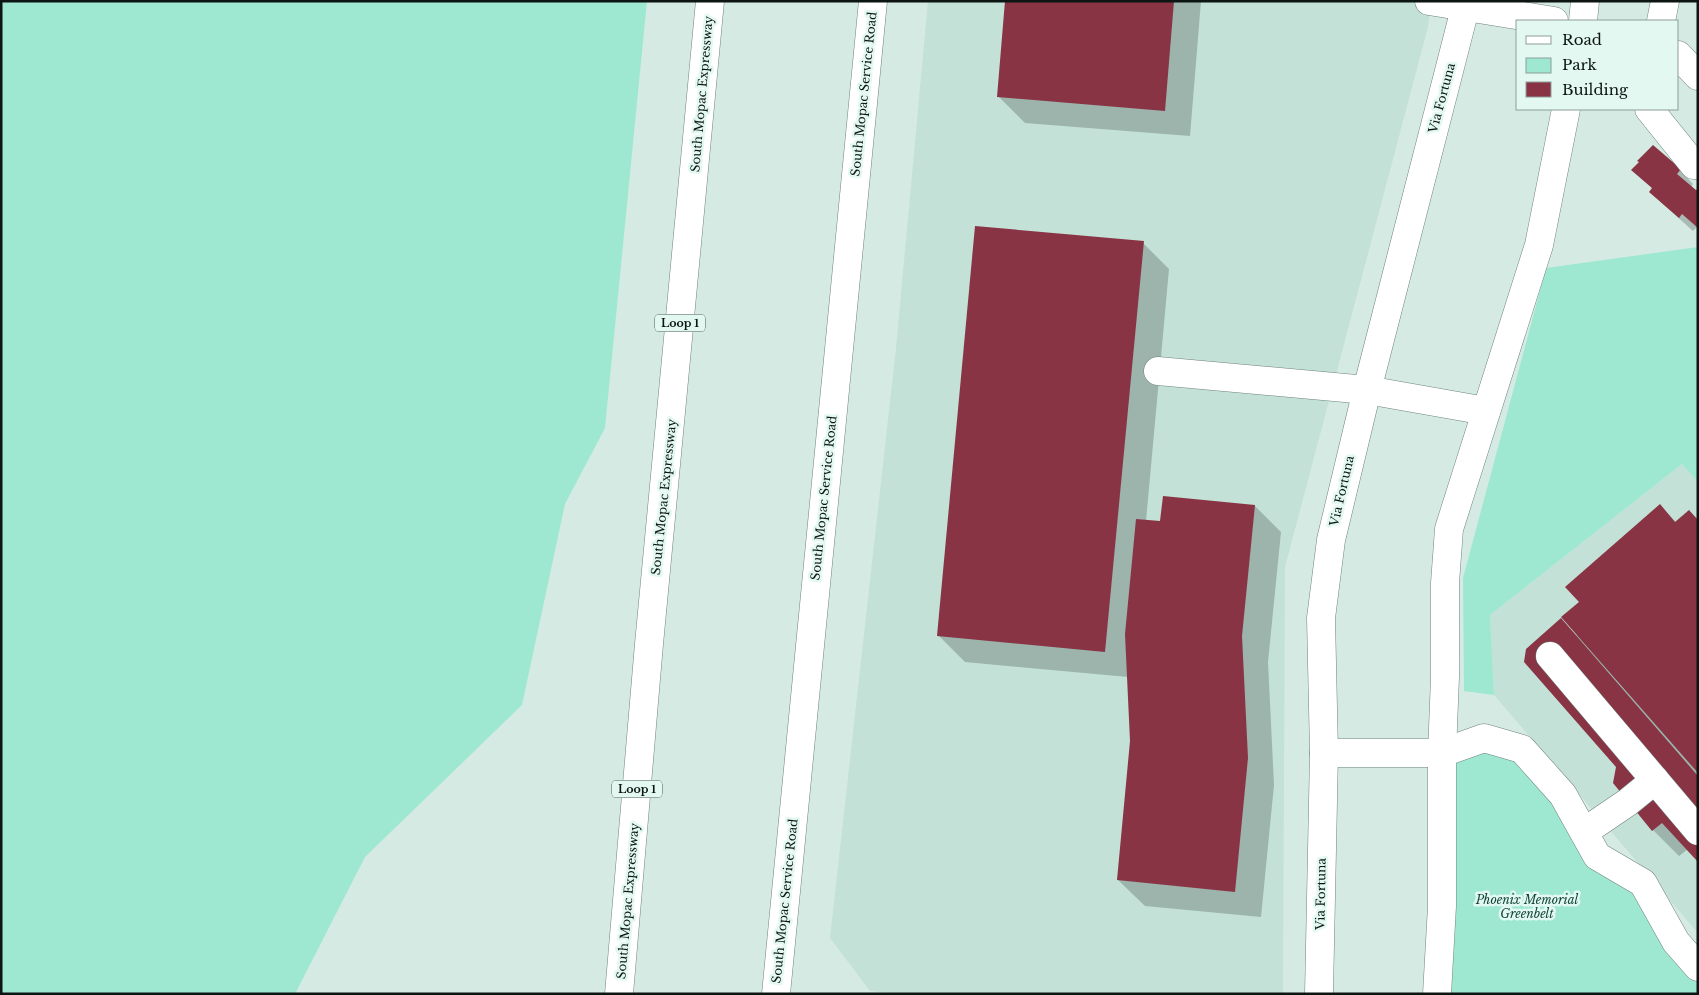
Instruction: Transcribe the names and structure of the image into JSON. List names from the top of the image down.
{
  "streets": {
    "main road": [
      "South Mopac Expressway",
      "South Mopac Service Road",
      "Via Fortuna",
      "Loop 1"
    ]
  },
  "parks": ["Phoenix Memorial Greenbelt"],
  "legend": ["Road", "Park", "Building"]
}
